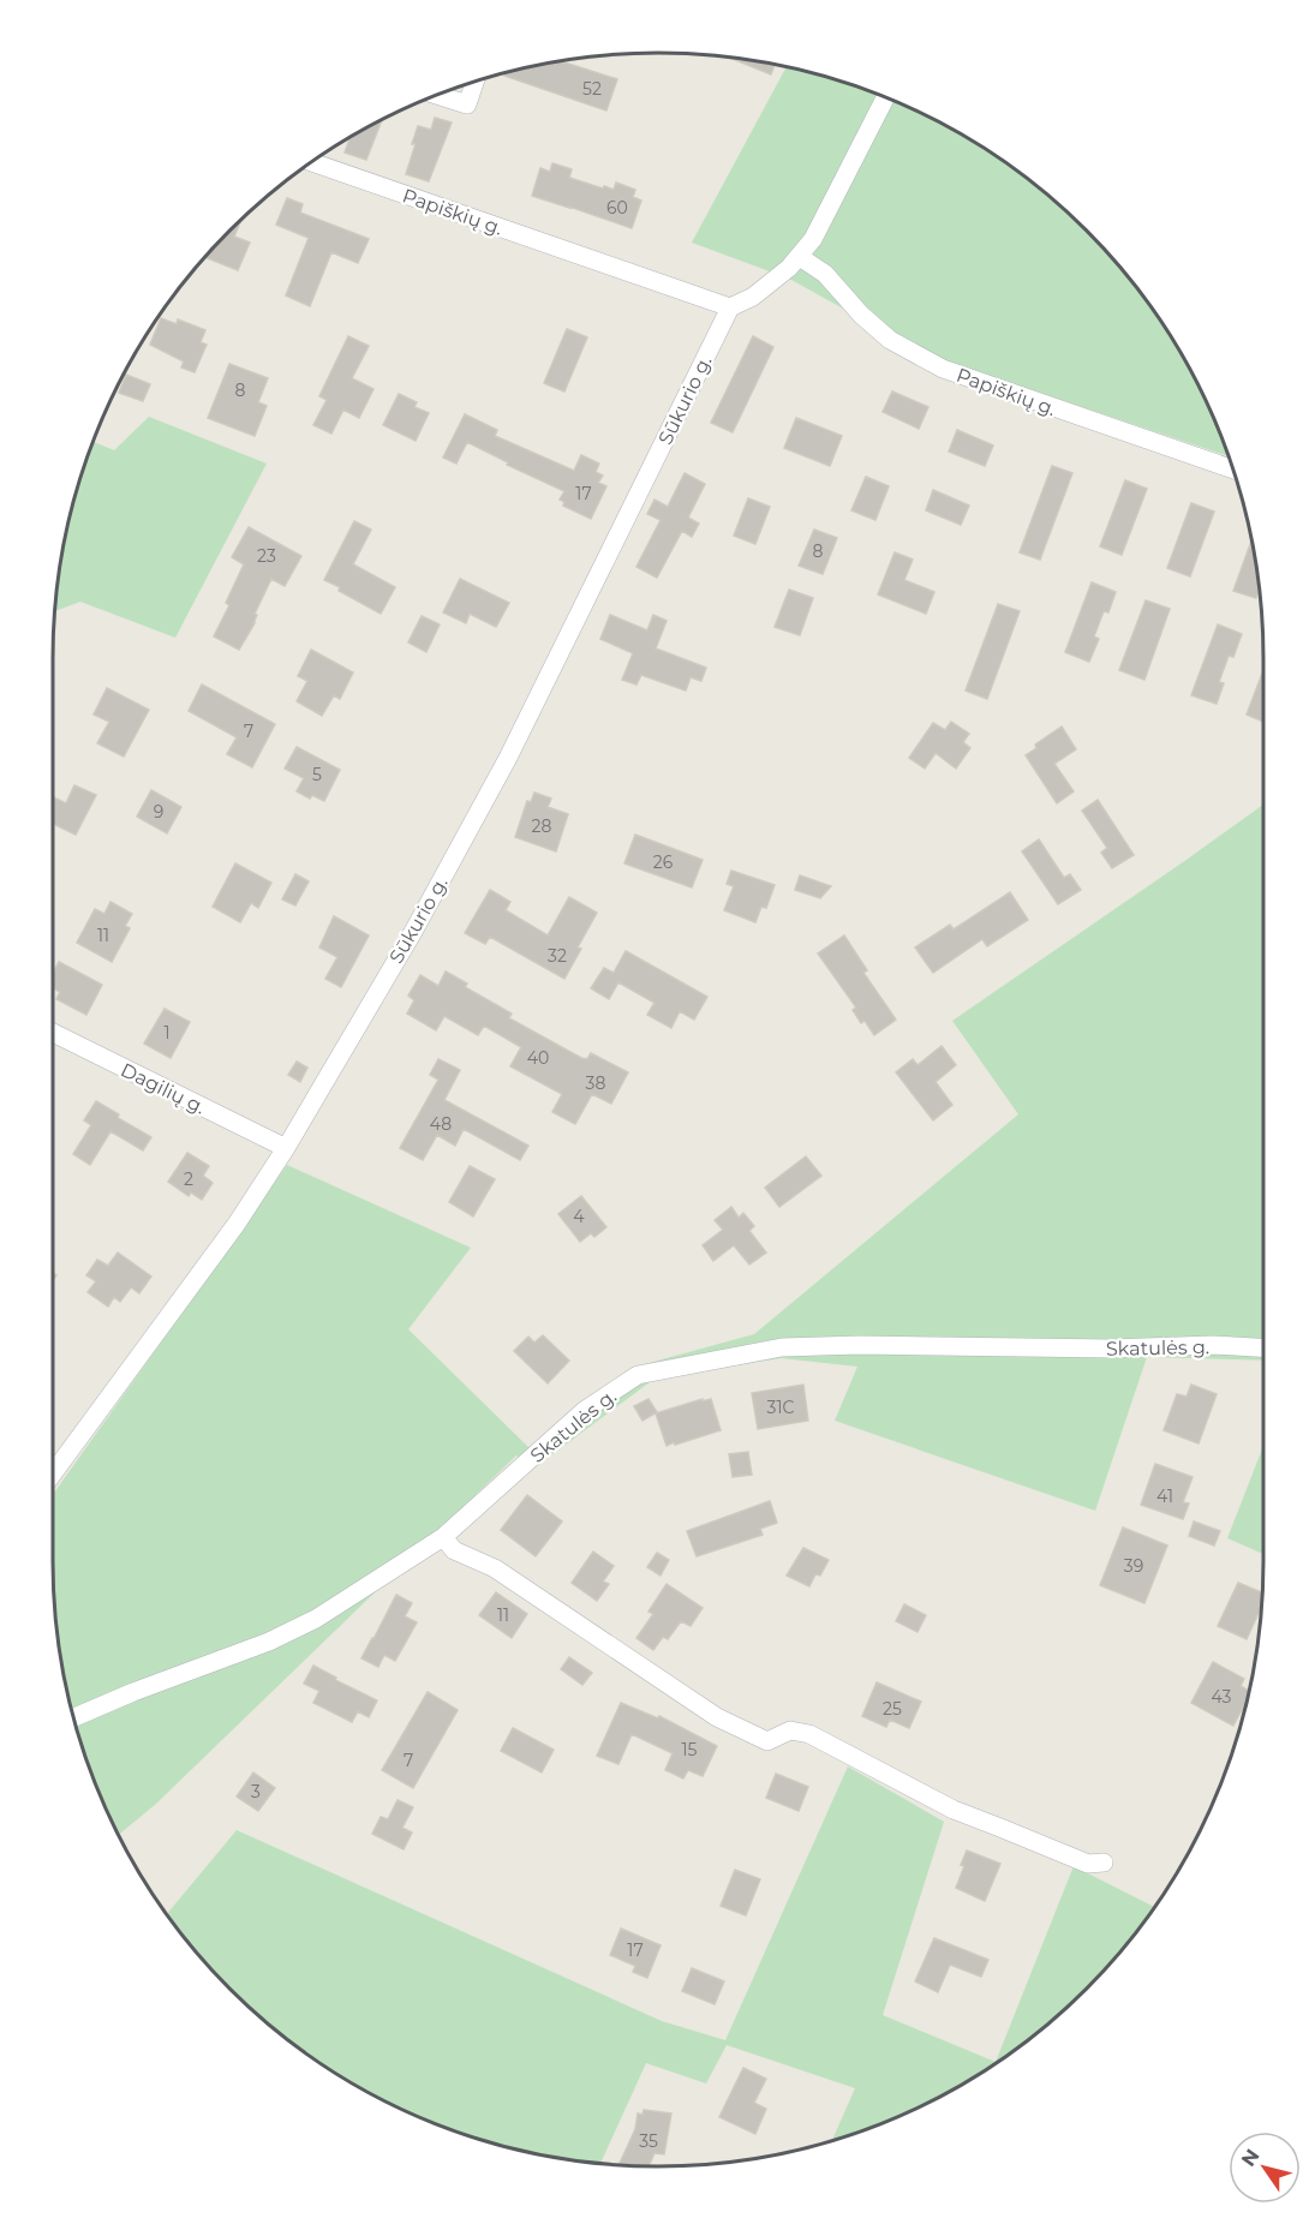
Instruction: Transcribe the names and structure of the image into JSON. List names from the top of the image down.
{
  "streets": {
    "street": [
      "Papiškių g.",
      "Sūkurio g.",
      "Dagilių g.",
      "Skatulės g."
    ]
  },
  "crossings": [
    ["Papiškių g.", "Sūkurio g."],
    ["Sūkurio g.", "Dagilių g."]
  ],
  "house_numbers": [
    "52",
    "60",
    "8",
    "17",
    "8",
    "23",
    "7",
    "5",
    "9",
    "28",
    "26",
    "11",
    "32",
    "1",
    "40",
    "38",
    "48",
    "2",
    "4",
    "31C",
    "41",
    "39",
    "11",
    "43",
    "25",
    "15",
    "7",
    "3",
    "17",
    "35"
  ],
  "north": "top left"
}
